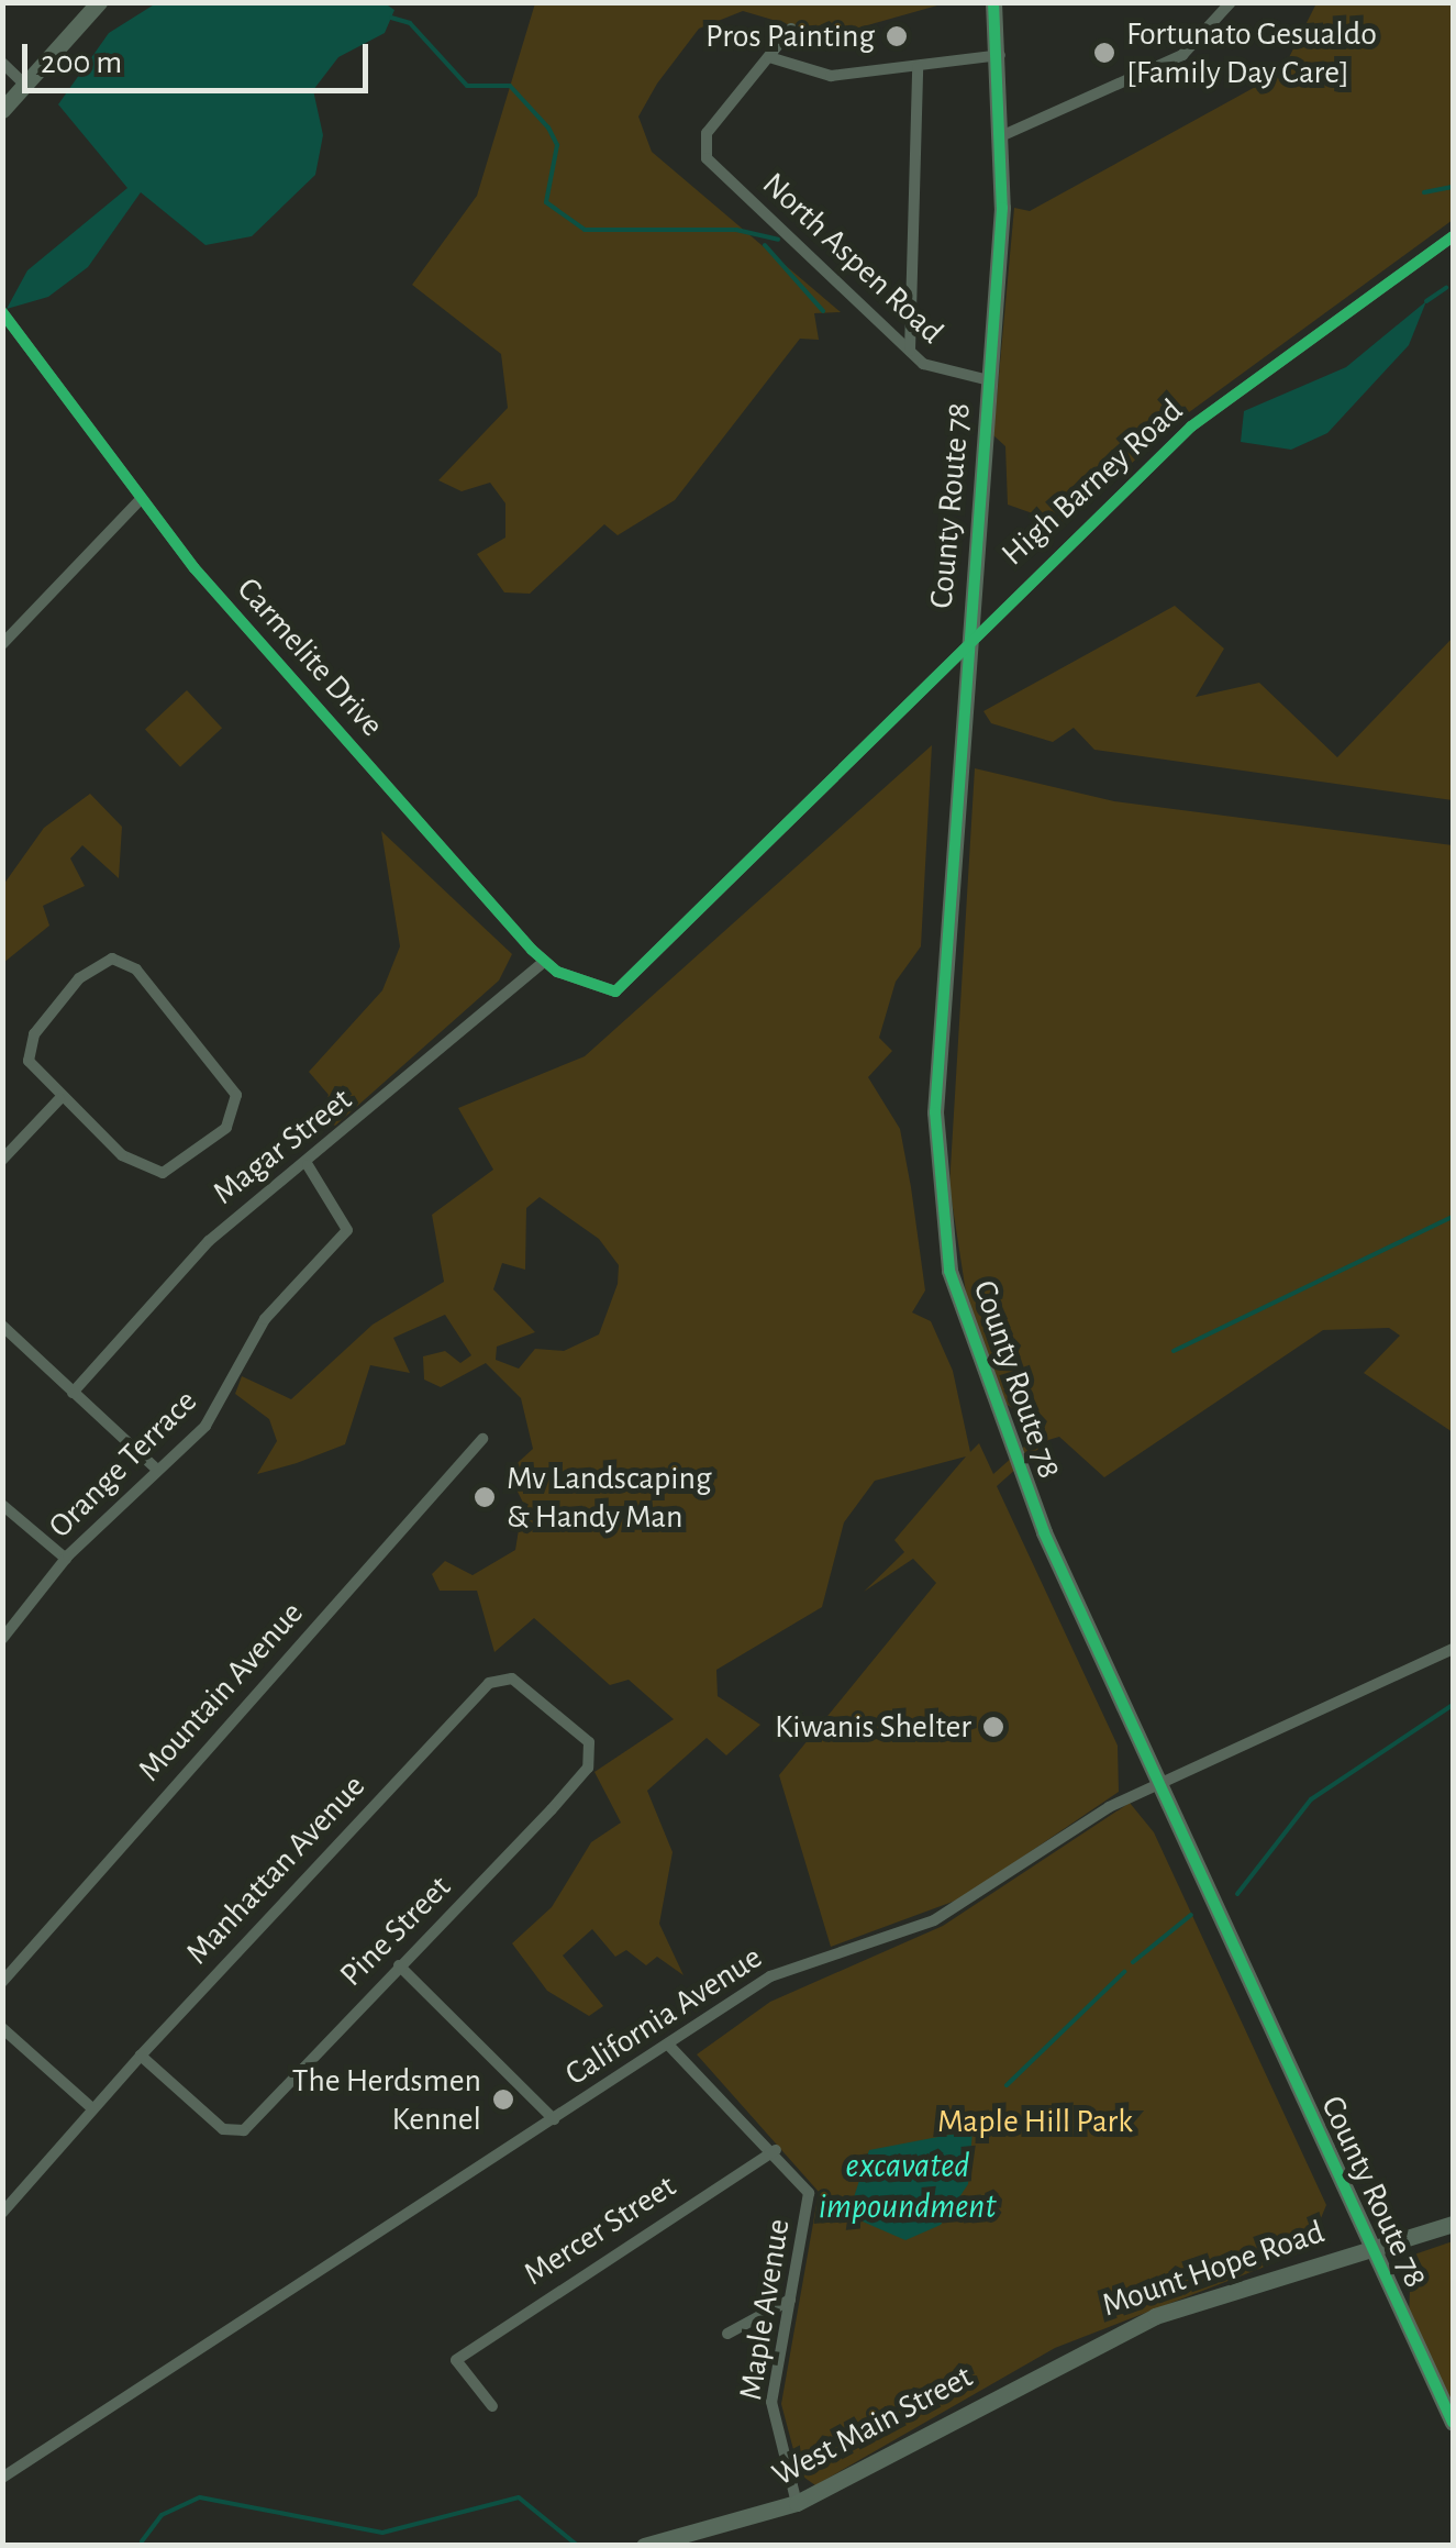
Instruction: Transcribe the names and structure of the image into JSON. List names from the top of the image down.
{
  "streets": {
    "street": [
      "North Aspen Road",
      "High Barney Road",
      "County Route 78",
      "Carmelite Drive",
      "Magar Street",
      "Orange Terrace",
      "Mountain Avenue",
      "Manhattan Avenue",
      "Pine Street",
      "California Avenue",
      "Mercer Street",
      "Mount Hope Road",
      "Maple Avenue",
      "West Main Street"
    ]
  },
  "crossings": [
    ["North Aspen Road", "County Route 78"],
    ["High Barney Road", "County Route 78"],
    ["High Barney Road", "Carmelite Drive"],
    ["County Route 78", "California Avenue"],
    ["County Route 78", "Mount Hope Road"],
    ["Carmelite Drive", "Magar Street"],
    ["Magar Street", "Orange Terrace"],
    ["Manhattan Avenue", "Pine Street"],
    ["California Avenue", "Maple Avenue"],
    ["Mercer Street", "Maple Avenue"],
    ["Mount Hope Road", "West Main Street"],
    ["Maple Avenue", "West Main Street"]
  ],
  "water": ["excavated impoundment"],
  "parks": ["Maple Hill Park"],
  "places": [
    "Pros Painting",
    "Fortunato Gesualdo [Family Day Care]",
    "Mv Landscaping & Handy Man",
    "Kiwanis Shelter",
    "The Herdsmen Kennel"
  ],
  "scale_bar": "200 m"
}
